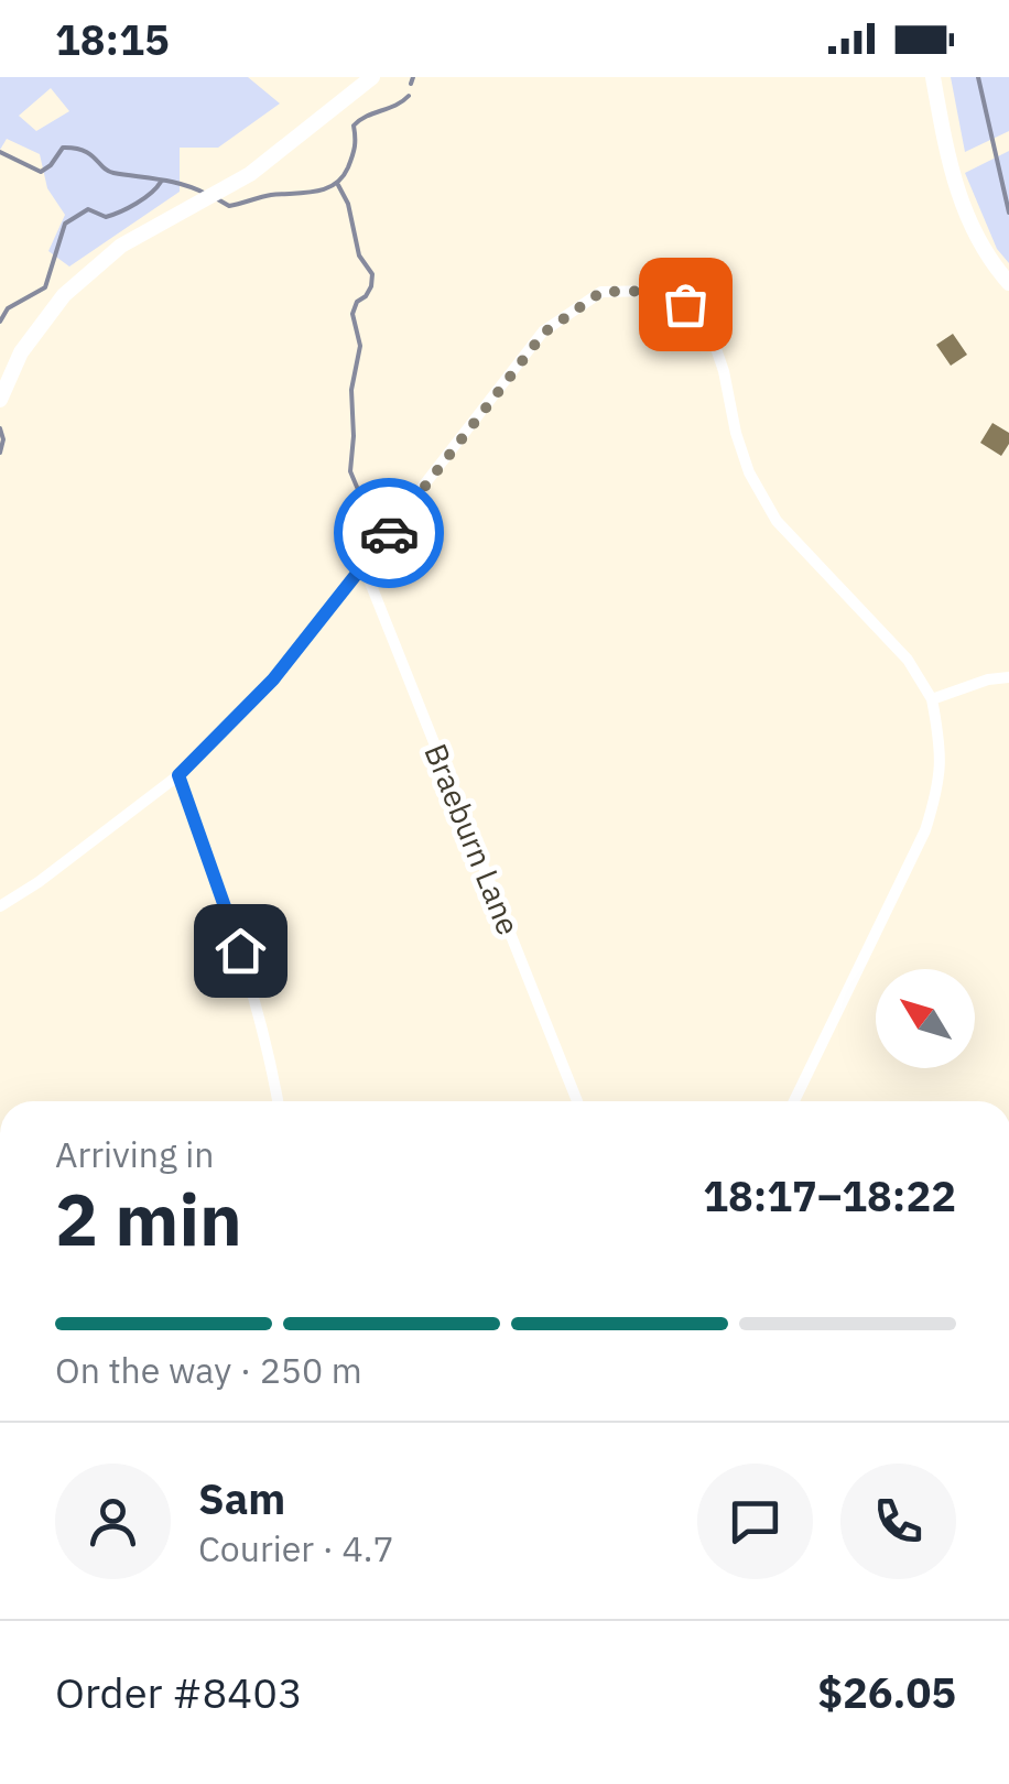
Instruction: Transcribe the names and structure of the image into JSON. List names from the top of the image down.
{
  "streets": {
    "street": ["Braeburn Lane"]
  },
  "north": "top left",
  "page": {
    "status": "18:15",
    "heading": ["2 min", "Arriving in", "18:17–18:22"],
    "panel": [
      "Sam",
      "Courier · 4.7",
      "Order #8403",
      "$26.05"
    ],
    "bar": "On the way · 250 m"
  }
}
